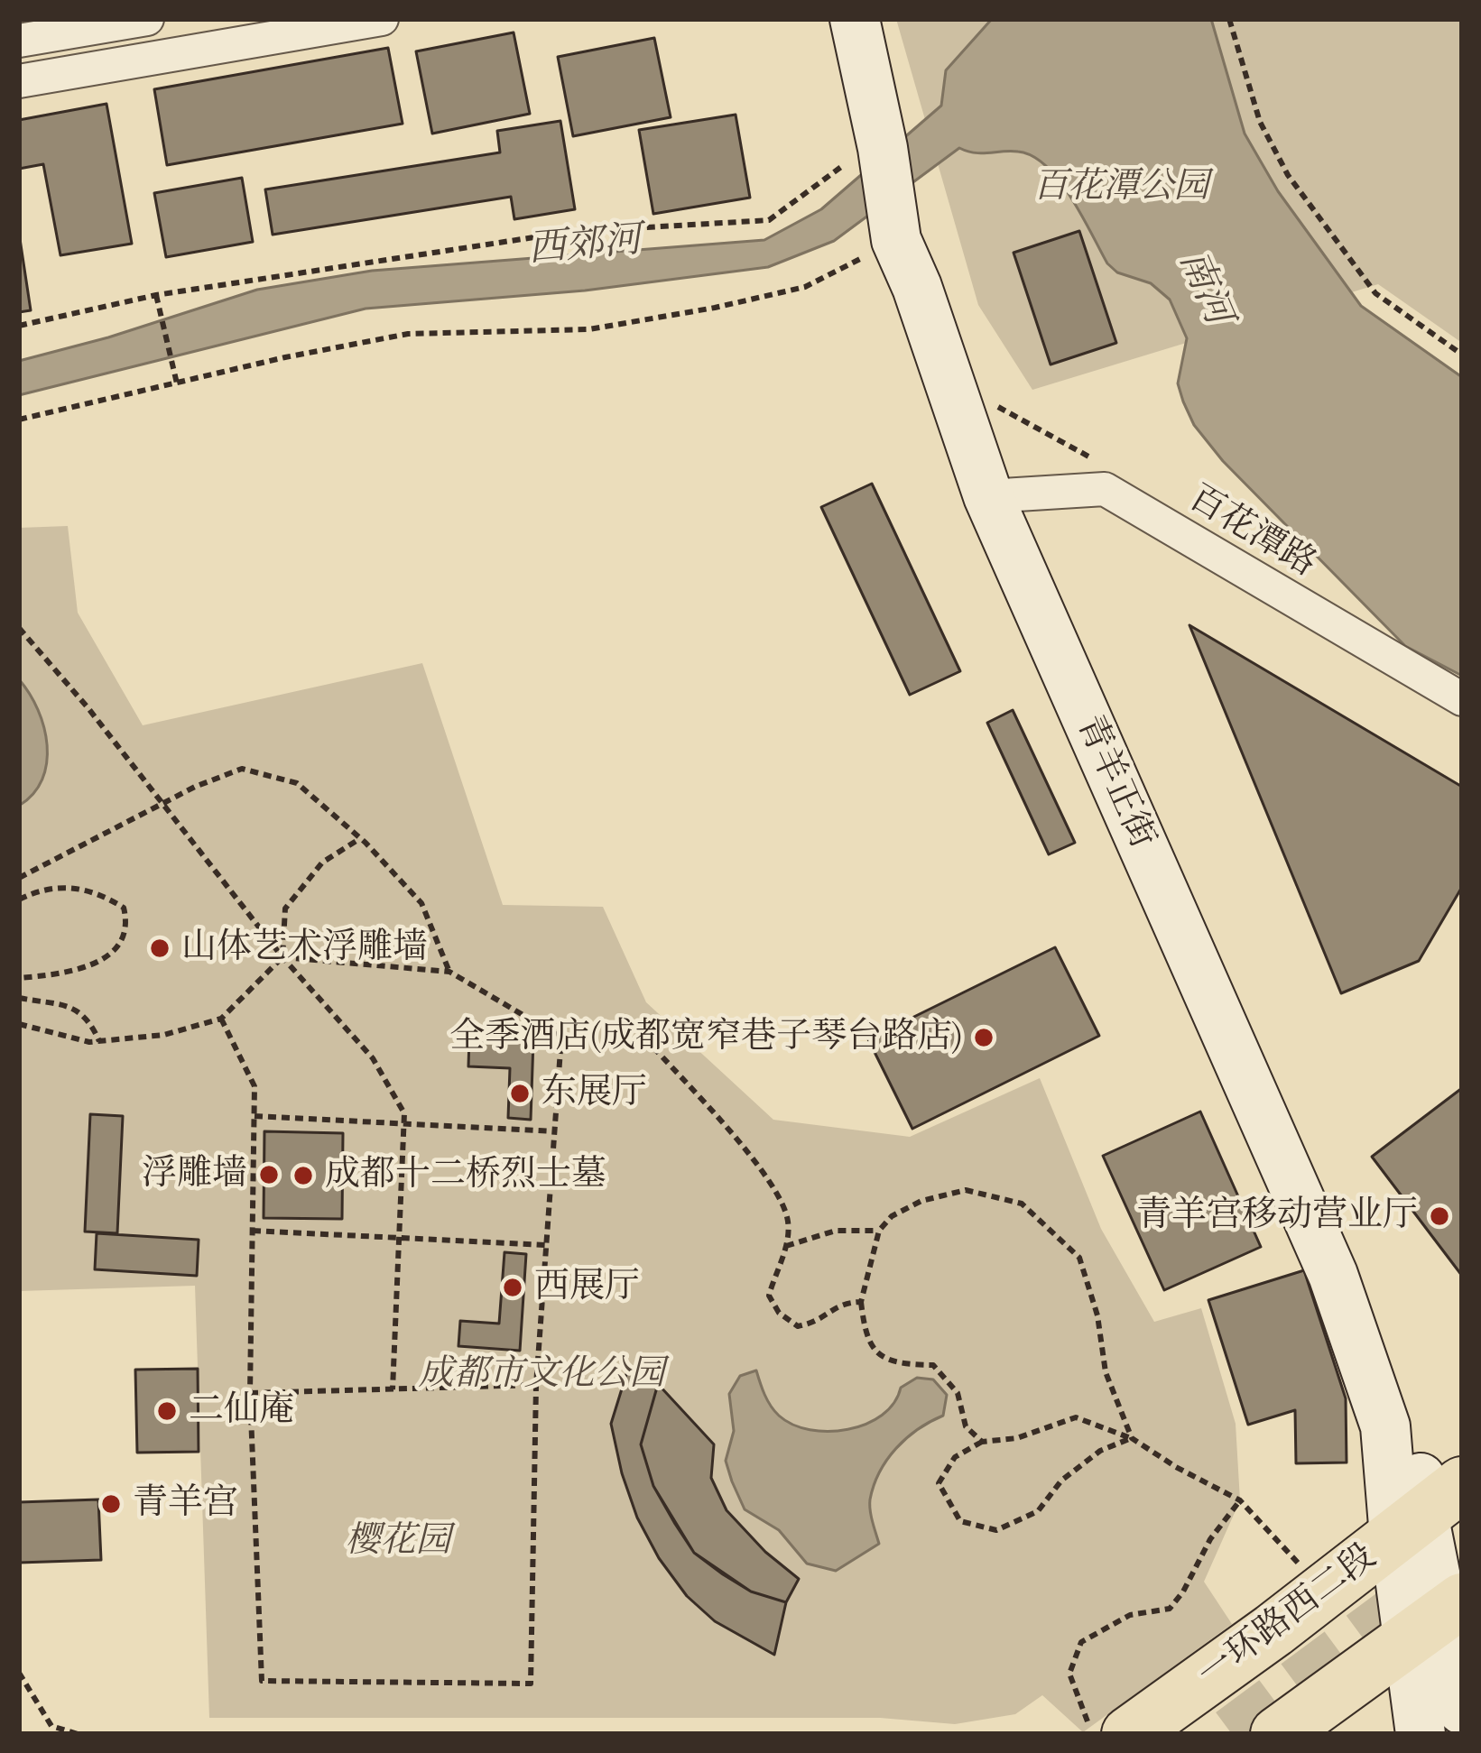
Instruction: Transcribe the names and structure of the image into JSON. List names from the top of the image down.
{
  "streets": {
    "main road": ["青羊正街", "一环路西二段"],
    "street": ["百花潭路"]
  },
  "crossings": [
    ["百花潭路", "青羊正街"],
    ["青羊正街", "一环路西二段"]
  ],
  "water": ["西郊河", "南河"],
  "parks": ["百花潭公园", "成都市文化公园", "樱花园"],
  "places": [
    "山体艺术浮雕墙",
    "全季酒店(成都宽窄巷子琴台路店)",
    "东展厅",
    "浮雕墙",
    "成都十二桥烈士墓",
    "青羊宫移动营业厅",
    "西展厅",
    "二仙庵",
    "青羊宫"
  ]
}
